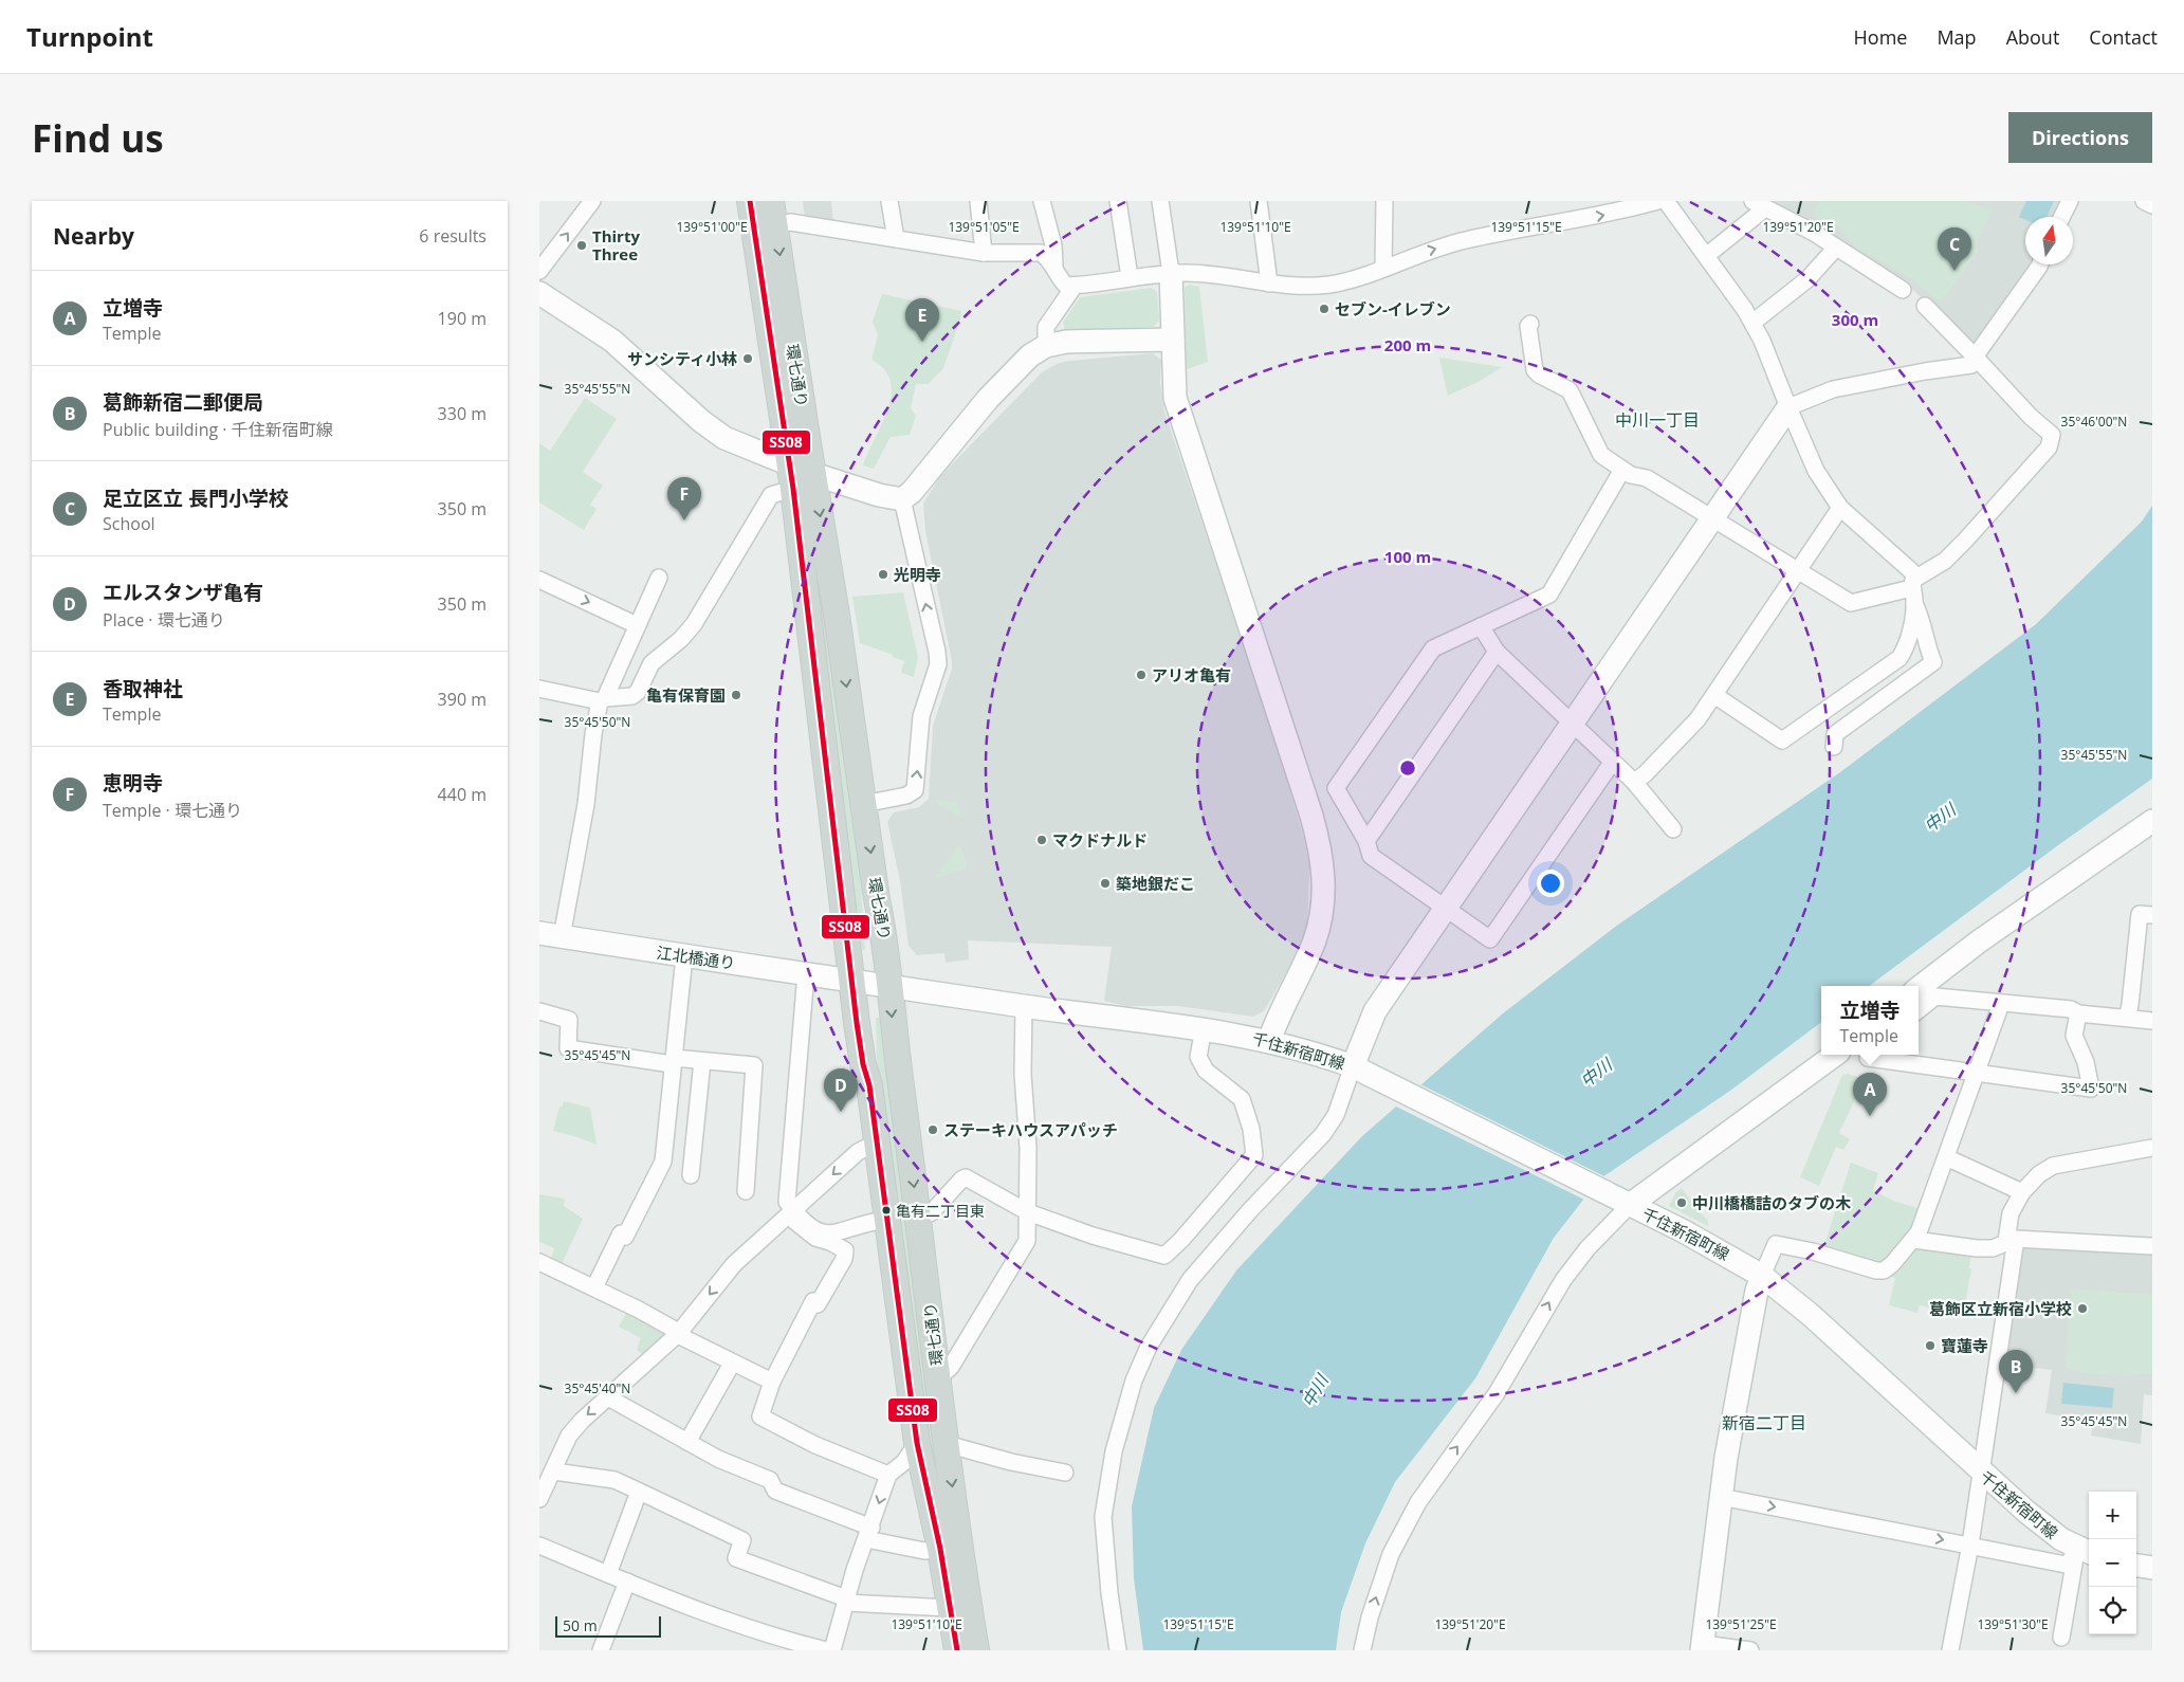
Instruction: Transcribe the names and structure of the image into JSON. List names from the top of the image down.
{
  "streets": {
    "main road": ["環七通り"],
    "street": ["江北橋通り", "千住新宿町線"]
  },
  "crossings": [
    ["環七通り", "江北橋通り"],
    ["環七通り", "千住新宿町線"],
    ["江北橋通り", "千住新宿町線"]
  ],
  "districts": ["中川一丁目", "新宿二丁目"],
  "water": ["中川"],
  "places": [
    "Thirty Three",
    "セブン-イレブン",
    "サンシティ小林",
    "光明寺",
    "アリオ亀有",
    "亀有保育園",
    "マクドナルド",
    "築地銀だこ",
    "ステーキハウスアパッチ",
    "中川橋橋詰のタブの木",
    "亀有二丁目東",
    "葛飾区立新宿小学校",
    "寶蓮寺"
  ],
  "lines": ["transit line SS08"],
  "scale_bar": "50 m",
  "north": "top",
  "page": {
    "header": "Turnpoint",
    "nav": [
      "Home",
      "Map",
      "About",
      "Contact"
    ],
    "buttons": "Directions",
    "title": "Find us",
    "heading": ["Nearby", "6 results"],
    "pins": [
      "C",
      "E",
      "F",
      "D",
      "A",
      "B"
    ],
    "list": [
      {
        "mark": "A",
        "name": "立増寺",
        "note": "Temple",
        "value": "190 m"
      },
      {
        "mark": "B",
        "name": "葛飾新宿二郵便局",
        "note": "Public building · 千住新宿町線",
        "value": "330 m"
      },
      {
        "mark": "C",
        "name": "足立区立 長門小学校",
        "note": "School",
        "value": "350 m"
      },
      {
        "mark": "D",
        "name": "エルスタンザ亀有",
        "note": "Place · 環七通り",
        "value": "350 m"
      },
      {
        "mark": "E",
        "name": "香取神社",
        "note": "Temple",
        "value": "390 m"
      },
      {
        "mark": "F",
        "name": "恵明寺",
        "note": "Temple · 環七通り",
        "value": "440 m"
      }
    ],
    "popup": ["立増寺", "Temple"],
    "map_buttons": ["+", "−"],
    "scale": "50 m"
  },
  "coordinates": [
    "139°51'00\"E",
    "139°51'05\"E",
    "139°51'10\"E",
    "139°51'15\"E",
    "139°51'20\"E",
    "35°45'55\"N",
    "35°46'00\"N",
    "35°45'50\"N",
    "35°45'45\"N",
    "35°45'40\"N",
    "139°51'25\"E",
    "139°51'30\"E"
  ],
  "rings": ["300 m", "200 m", "100 m"]
}
